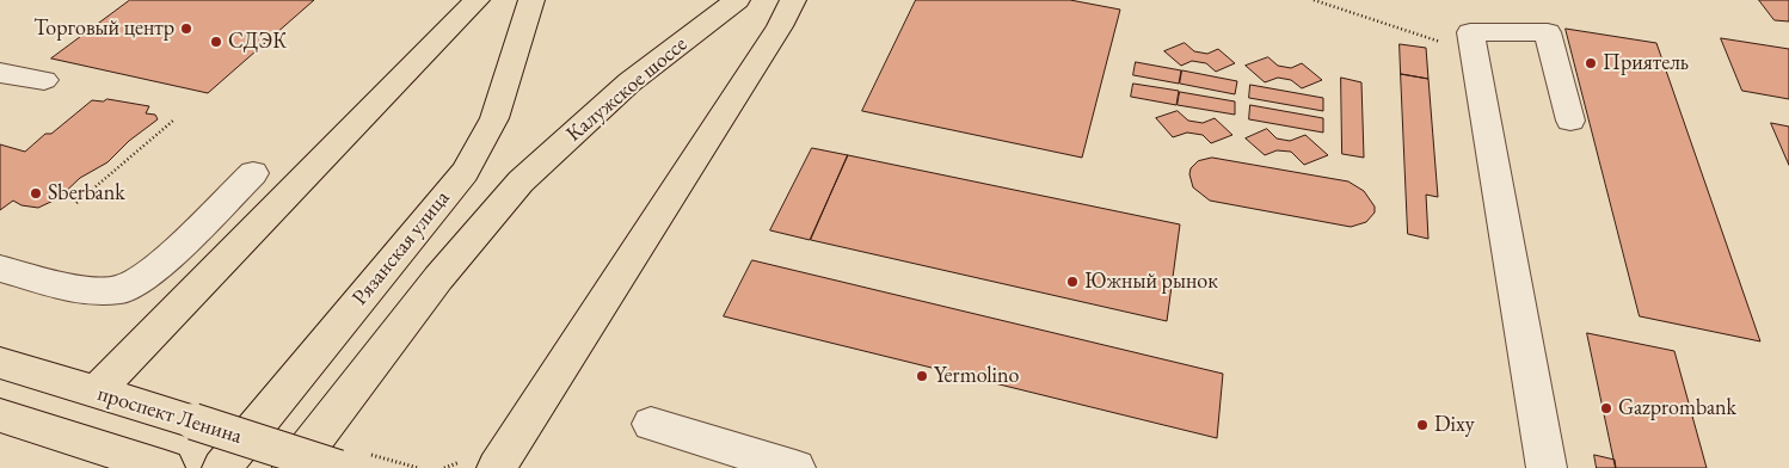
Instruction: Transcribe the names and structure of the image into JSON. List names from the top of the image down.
{
  "streets": {
    "main road": ["Калужское шоссе", "Рязанская улица", "проспект Ленина"]
  },
  "places": [
    "Торговый центр",
    "СДЭК",
    "Приятель",
    "Sberbank",
    "Южный рынок",
    "Yermolino",
    "Gazprombank",
    "Dixy"
  ]
}
